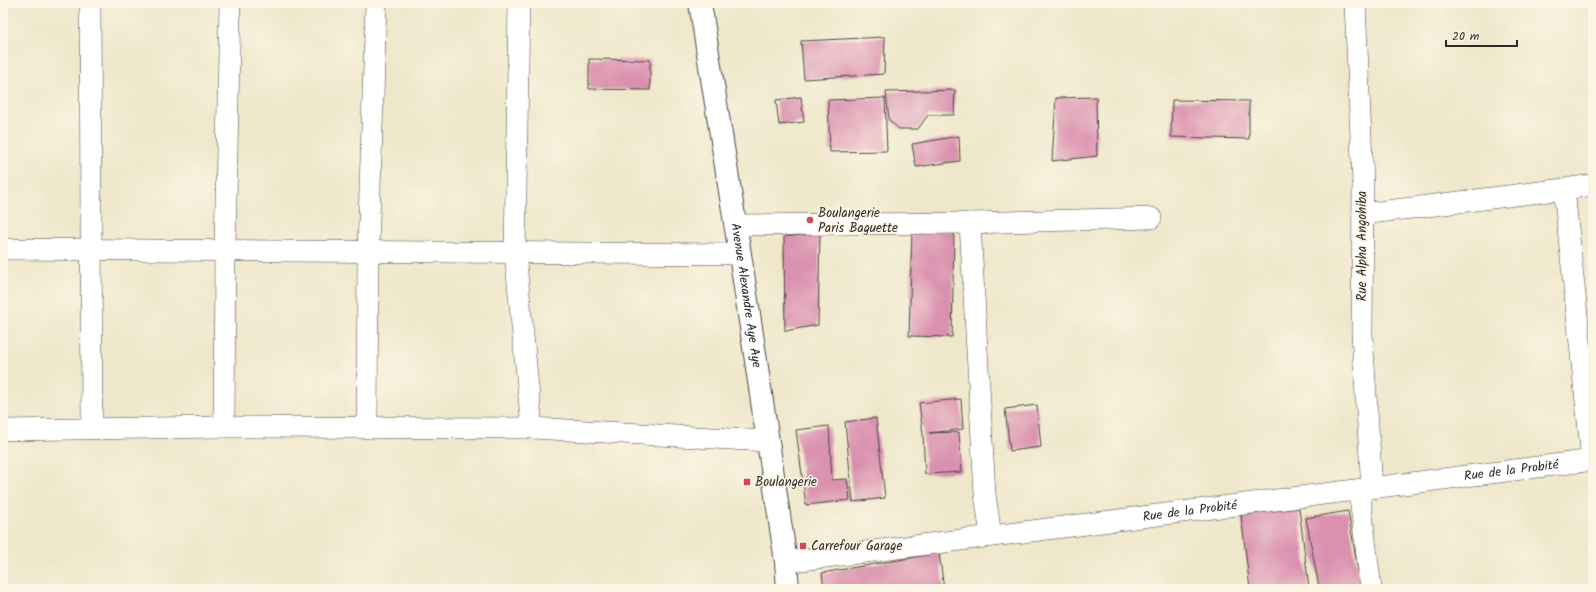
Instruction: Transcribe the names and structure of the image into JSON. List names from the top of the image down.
{
  "streets": {
    "street": ["Rue Alpha Angohiba", "Avenue Alexandre Aye Aye", "Rue de la Probité"]
  },
  "crossings": [
    ["Rue Alpha Angohiba", "Rue de la Probité"],
    ["Avenue Alexandre Aye Aye", "Rue de la Probité"]
  ],
  "places": {
    "other": ["Boulangerie Paris Baguette"],
    "transit": ["Boulangerie", "Carrefour Garage"]
  },
  "scale_bar": "20 m"
}
